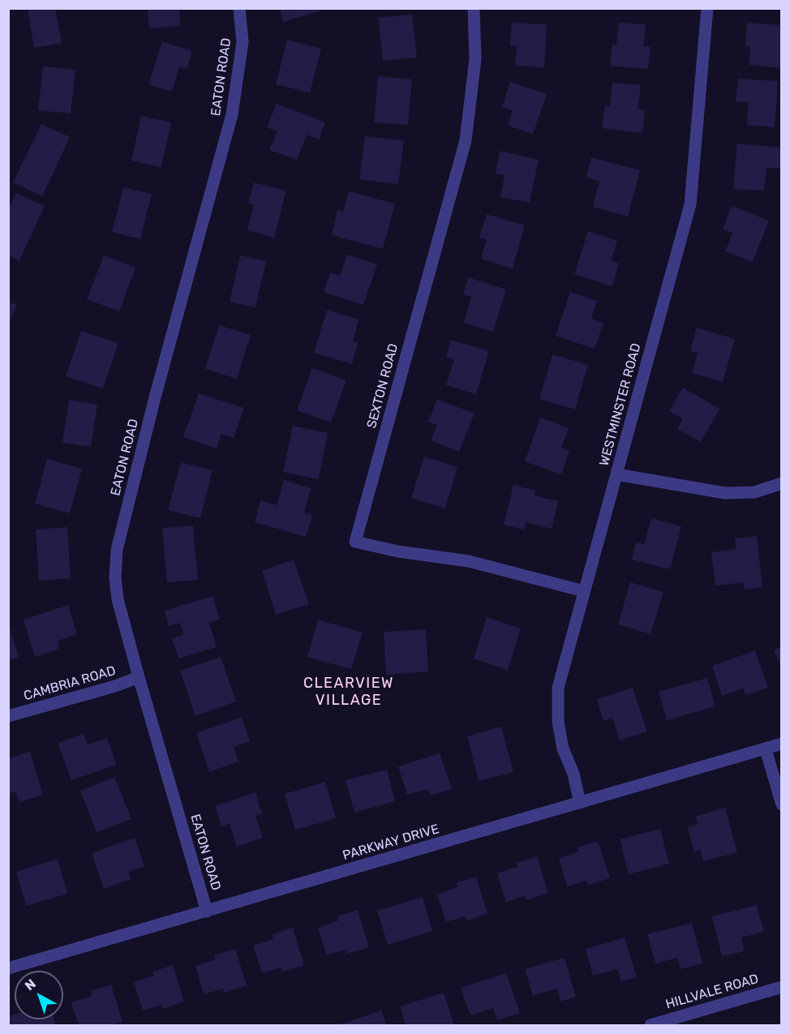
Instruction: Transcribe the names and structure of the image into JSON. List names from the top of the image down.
{
  "streets": {
    "street": [
      "EATON ROAD",
      "SEXTON ROAD",
      "WESTMINSTER ROAD",
      "CAMBRIA ROAD",
      "PARKWAY DRIVE",
      "HILLVALE ROAD"
    ]
  },
  "crossings": [
    ["EATON ROAD", "CAMBRIA ROAD"],
    ["EATON ROAD", "PARKWAY DRIVE"],
    ["SEXTON ROAD", "WESTMINSTER ROAD"],
    ["WESTMINSTER ROAD", "PARKWAY DRIVE"]
  ],
  "districts": ["CLEARVIEW VILLAGE"],
  "north": "top left"
}
